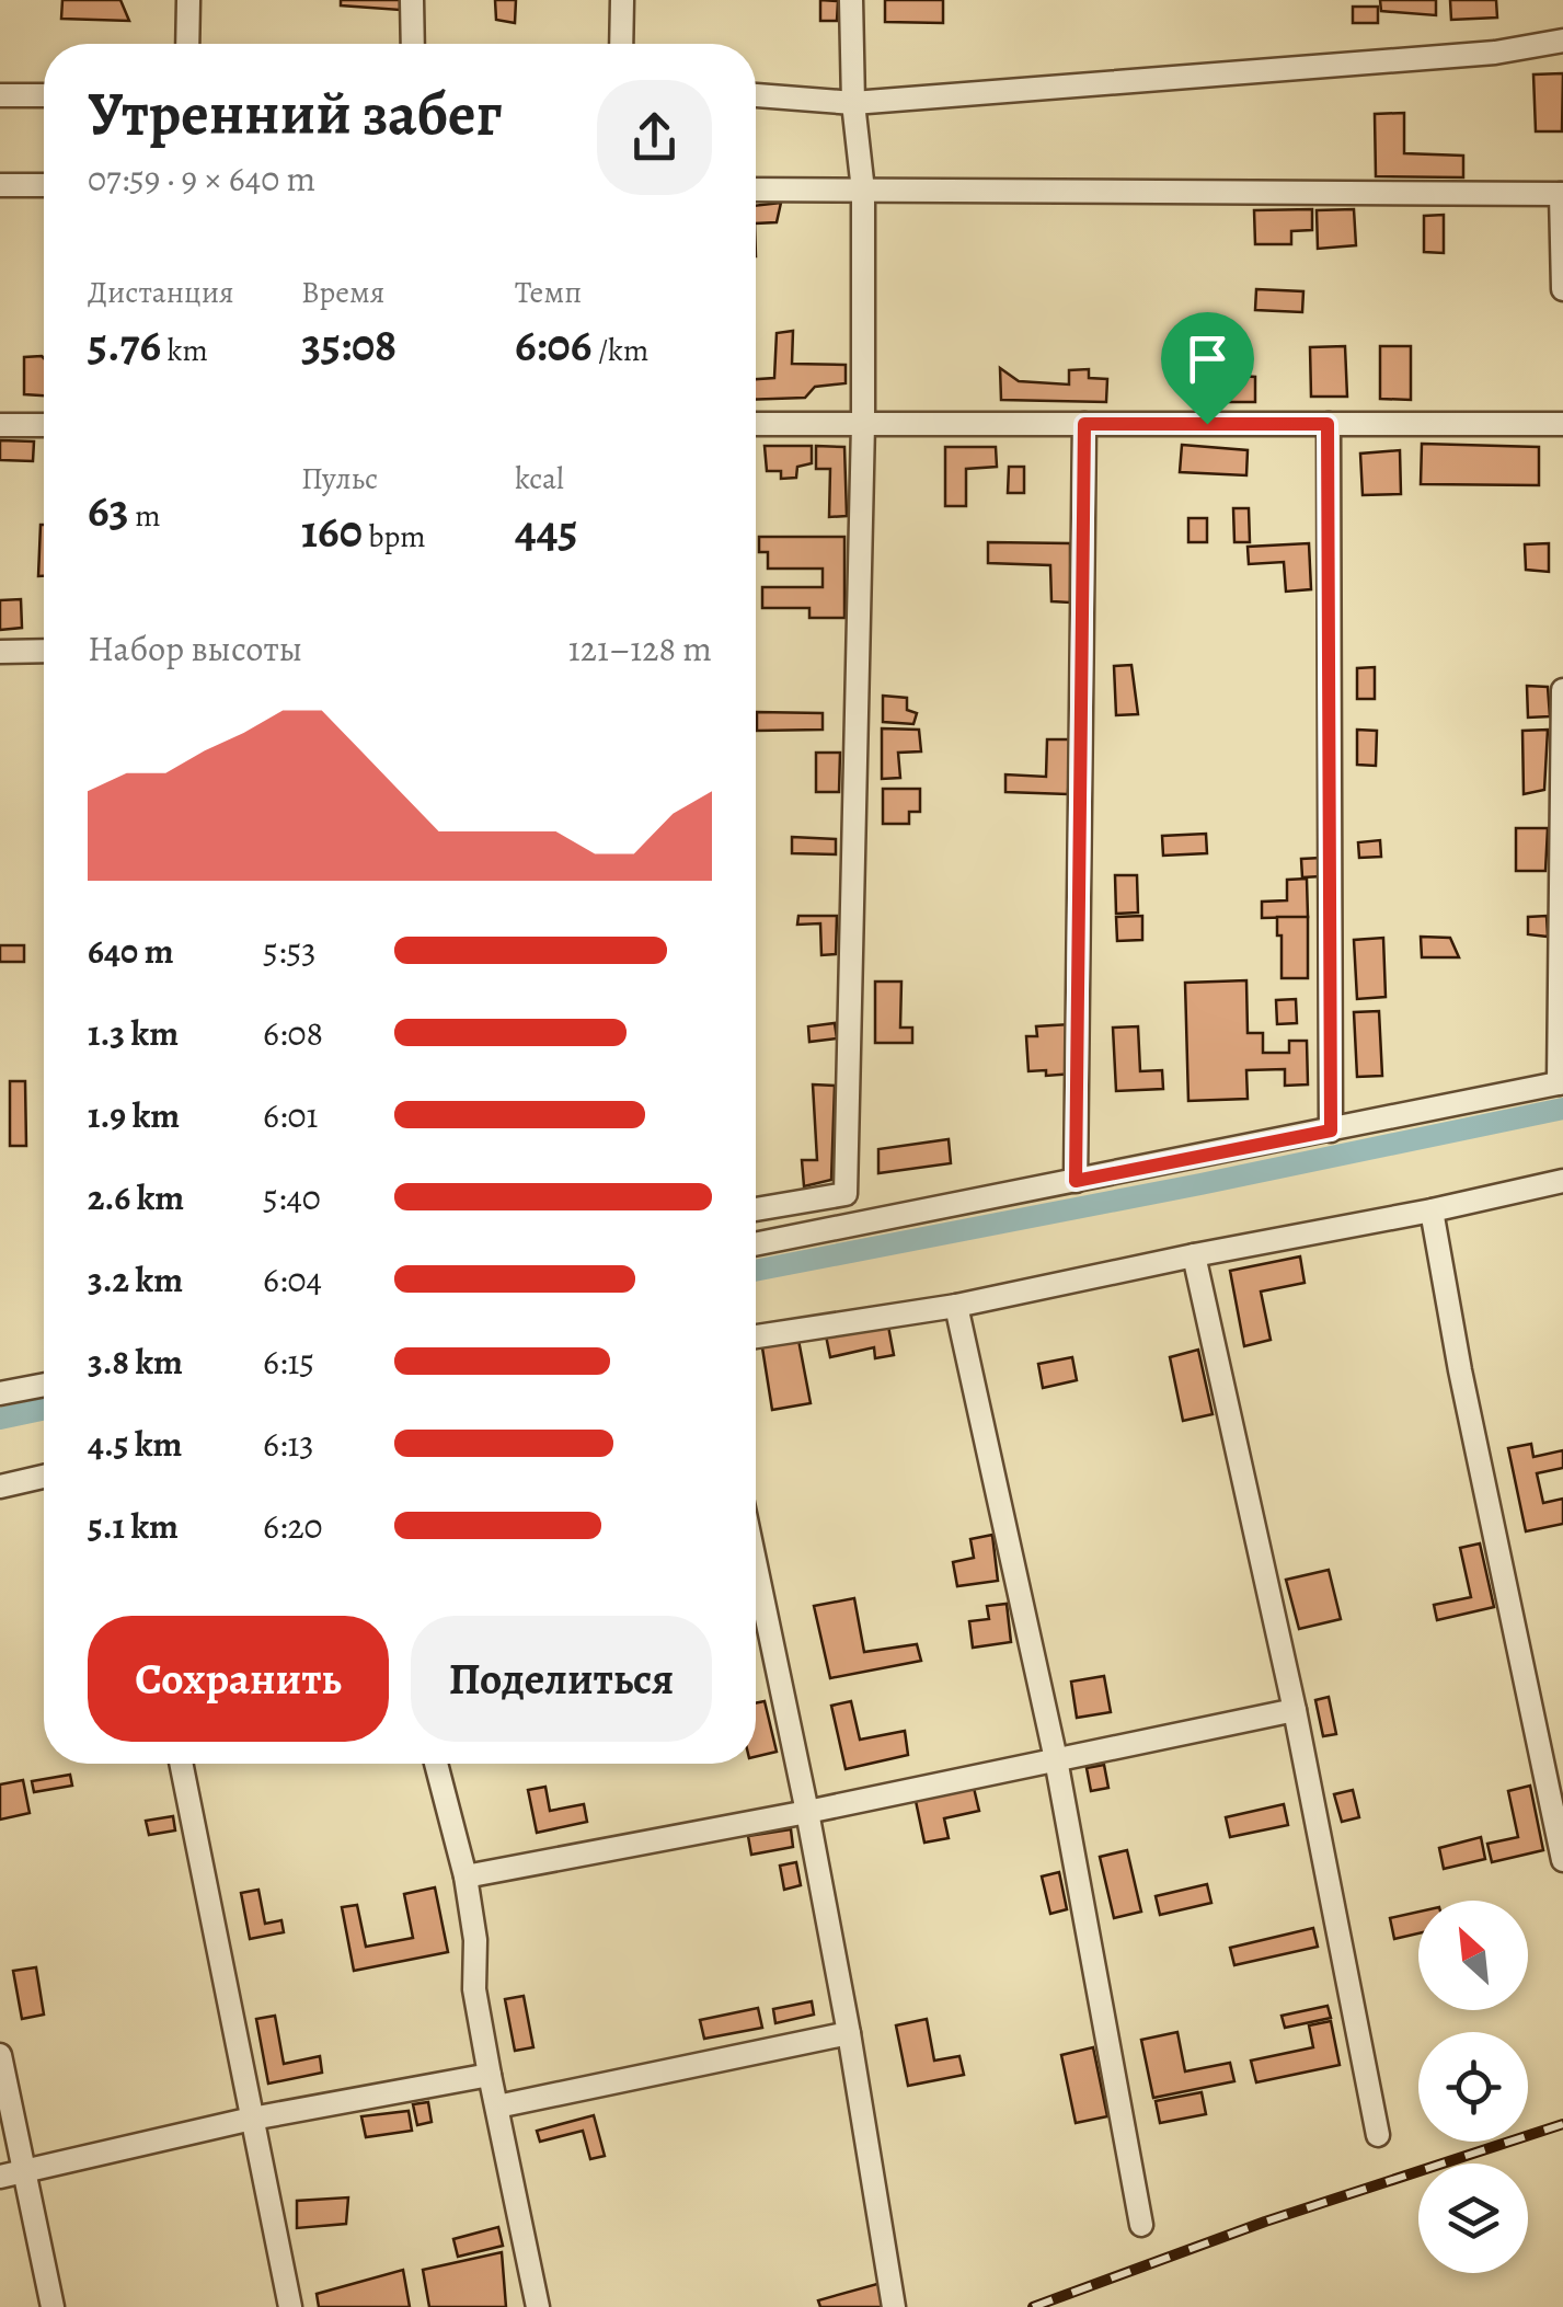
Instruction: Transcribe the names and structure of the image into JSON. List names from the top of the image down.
{
  "north": "top left",
  "page": {
    "heading": ["Утренний забег", "07:59 · 9 × 640 m"],
    "stats": [
      ["Дистанция", "5.76 km"],
      ["Время", "35:08"],
      ["Темп", "6:06 /km"],
      ["63 m"],
      ["Пульс", "160 bpm"],
      ["kcal", "445"]
    ],
    "chart": ["Набор высоты", "121–128 m"],
    "list": [
      {
        "name": "640 m",
        "note": "5:53"
      },
      {
        "name": "1.3 km",
        "note": "6:08"
      },
      {
        "name": "1.9 km",
        "note": "6:01"
      },
      {
        "name": "2.6 km",
        "note": "5:40"
      },
      {
        "name": "3.2 km",
        "note": "6:04"
      },
      {
        "name": "3.8 km",
        "note": "6:15"
      },
      {
        "name": "4.5 km",
        "note": "6:13"
      },
      {
        "name": "5.1 km",
        "note": "6:20"
      }
    ],
    "buttons": ["Сохранить", "Поделиться"]
  }
}
